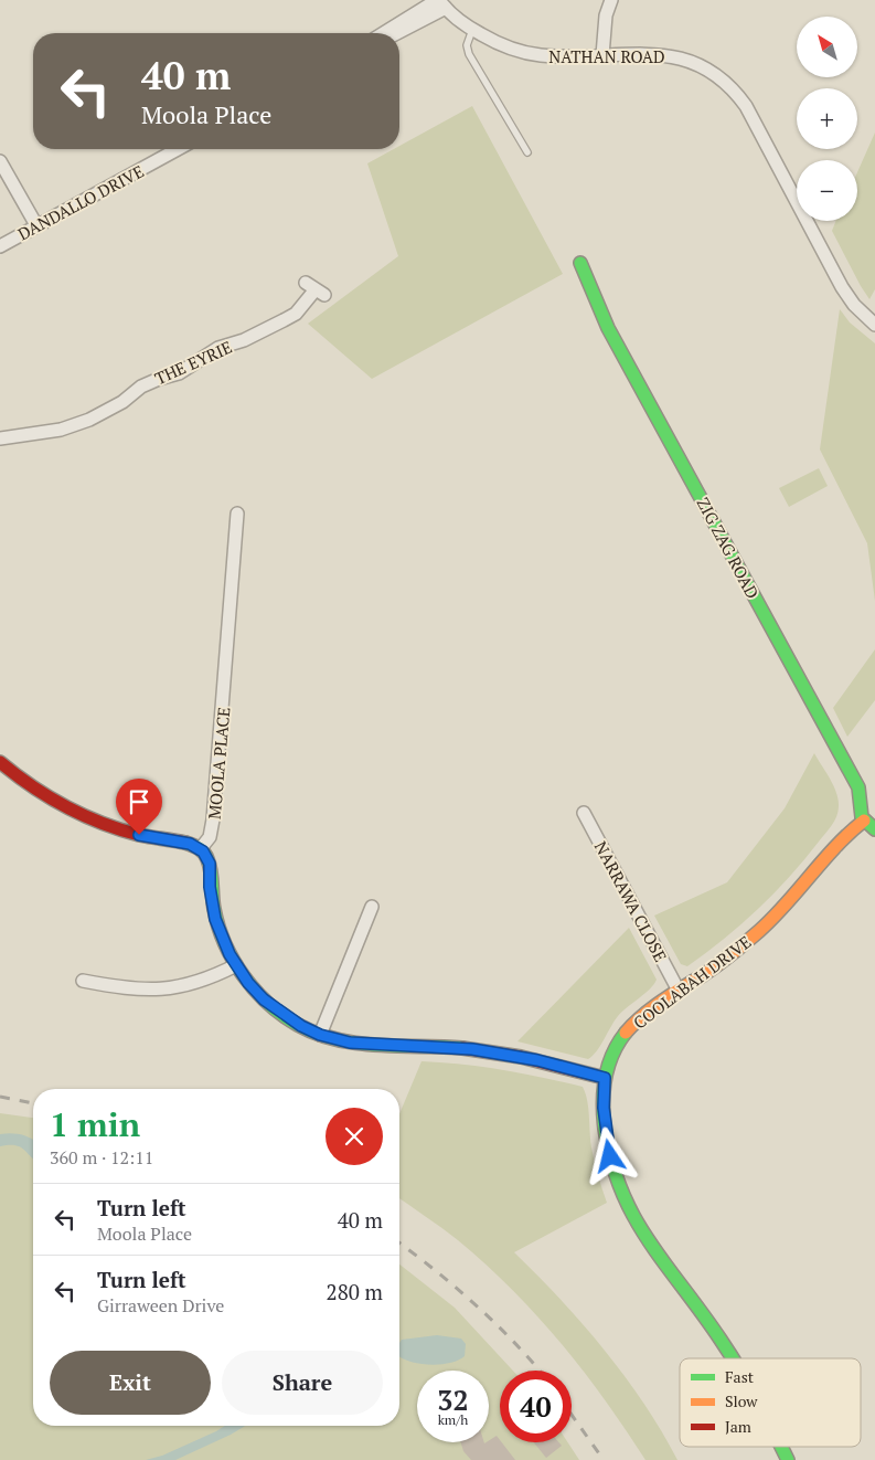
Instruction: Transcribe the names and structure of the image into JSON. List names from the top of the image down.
{
  "streets": {
    "street": [
      "NATHAN ROAD",
      "DANDALLO DRIVE",
      "THE EYRIE",
      "ZIG ZAG ROAD",
      "MOOLA PLACE",
      "NARRAWA CLOSE",
      "COOLABAH DRIVE"
    ]
  },
  "crossings": [
    ["ZIG ZAG ROAD", "COOLABAH DRIVE"],
    ["NARRAWA CLOSE", "COOLABAH DRIVE"]
  ],
  "legend": ["Fast", "Slow", "Jam"],
  "north": "top left",
  "page": {
    "map_buttons": ["+", "−"],
    "turn": ["40 m", "Moola Place"],
    "heading": ["1 min", "360 m · 12:11"],
    "list": [
      {
        "name": "Turn left",
        "note": "Moola Place",
        "value": "40 m"
      },
      {
        "name": "Turn left",
        "note": "Girraween Drive",
        "value": "280 m"
      }
    ],
    "buttons": ["Exit", "Share"],
    "speed": "32 km/h",
    "limit": "40"
  }
}
